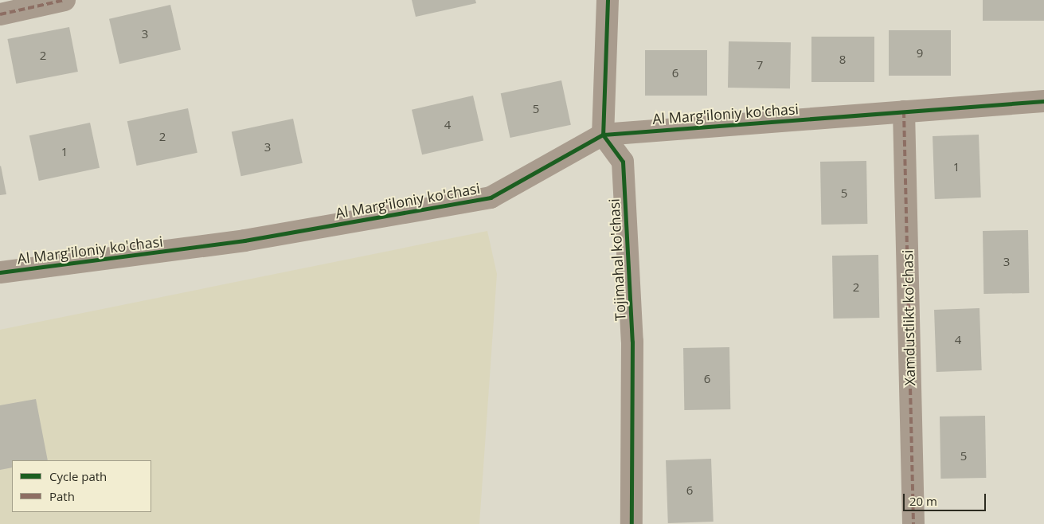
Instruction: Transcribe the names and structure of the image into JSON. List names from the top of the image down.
{
  "streets": {
    "street": ["Al Marg'iloniy ko'chasi", "Tojimahal ko'chasi", "Xamdustlikt ko'chasi"]
  },
  "crossings": [
    ["Al Marg'iloniy ko'chasi", "Tojimahal ko'chasi"],
    ["Al Marg'iloniy ko'chasi", "Xamdustlikt ko'chasi"]
  ],
  "house_numbers": [
    "3",
    "9",
    "2",
    "8",
    "7",
    "6",
    "5",
    "4",
    "2",
    "3",
    "1",
    "1",
    "5",
    "3",
    "2",
    "4",
    "6",
    "5",
    "6"
  ],
  "legend": ["Cycle path", "Path"],
  "scale_bar": "20 m"
}
